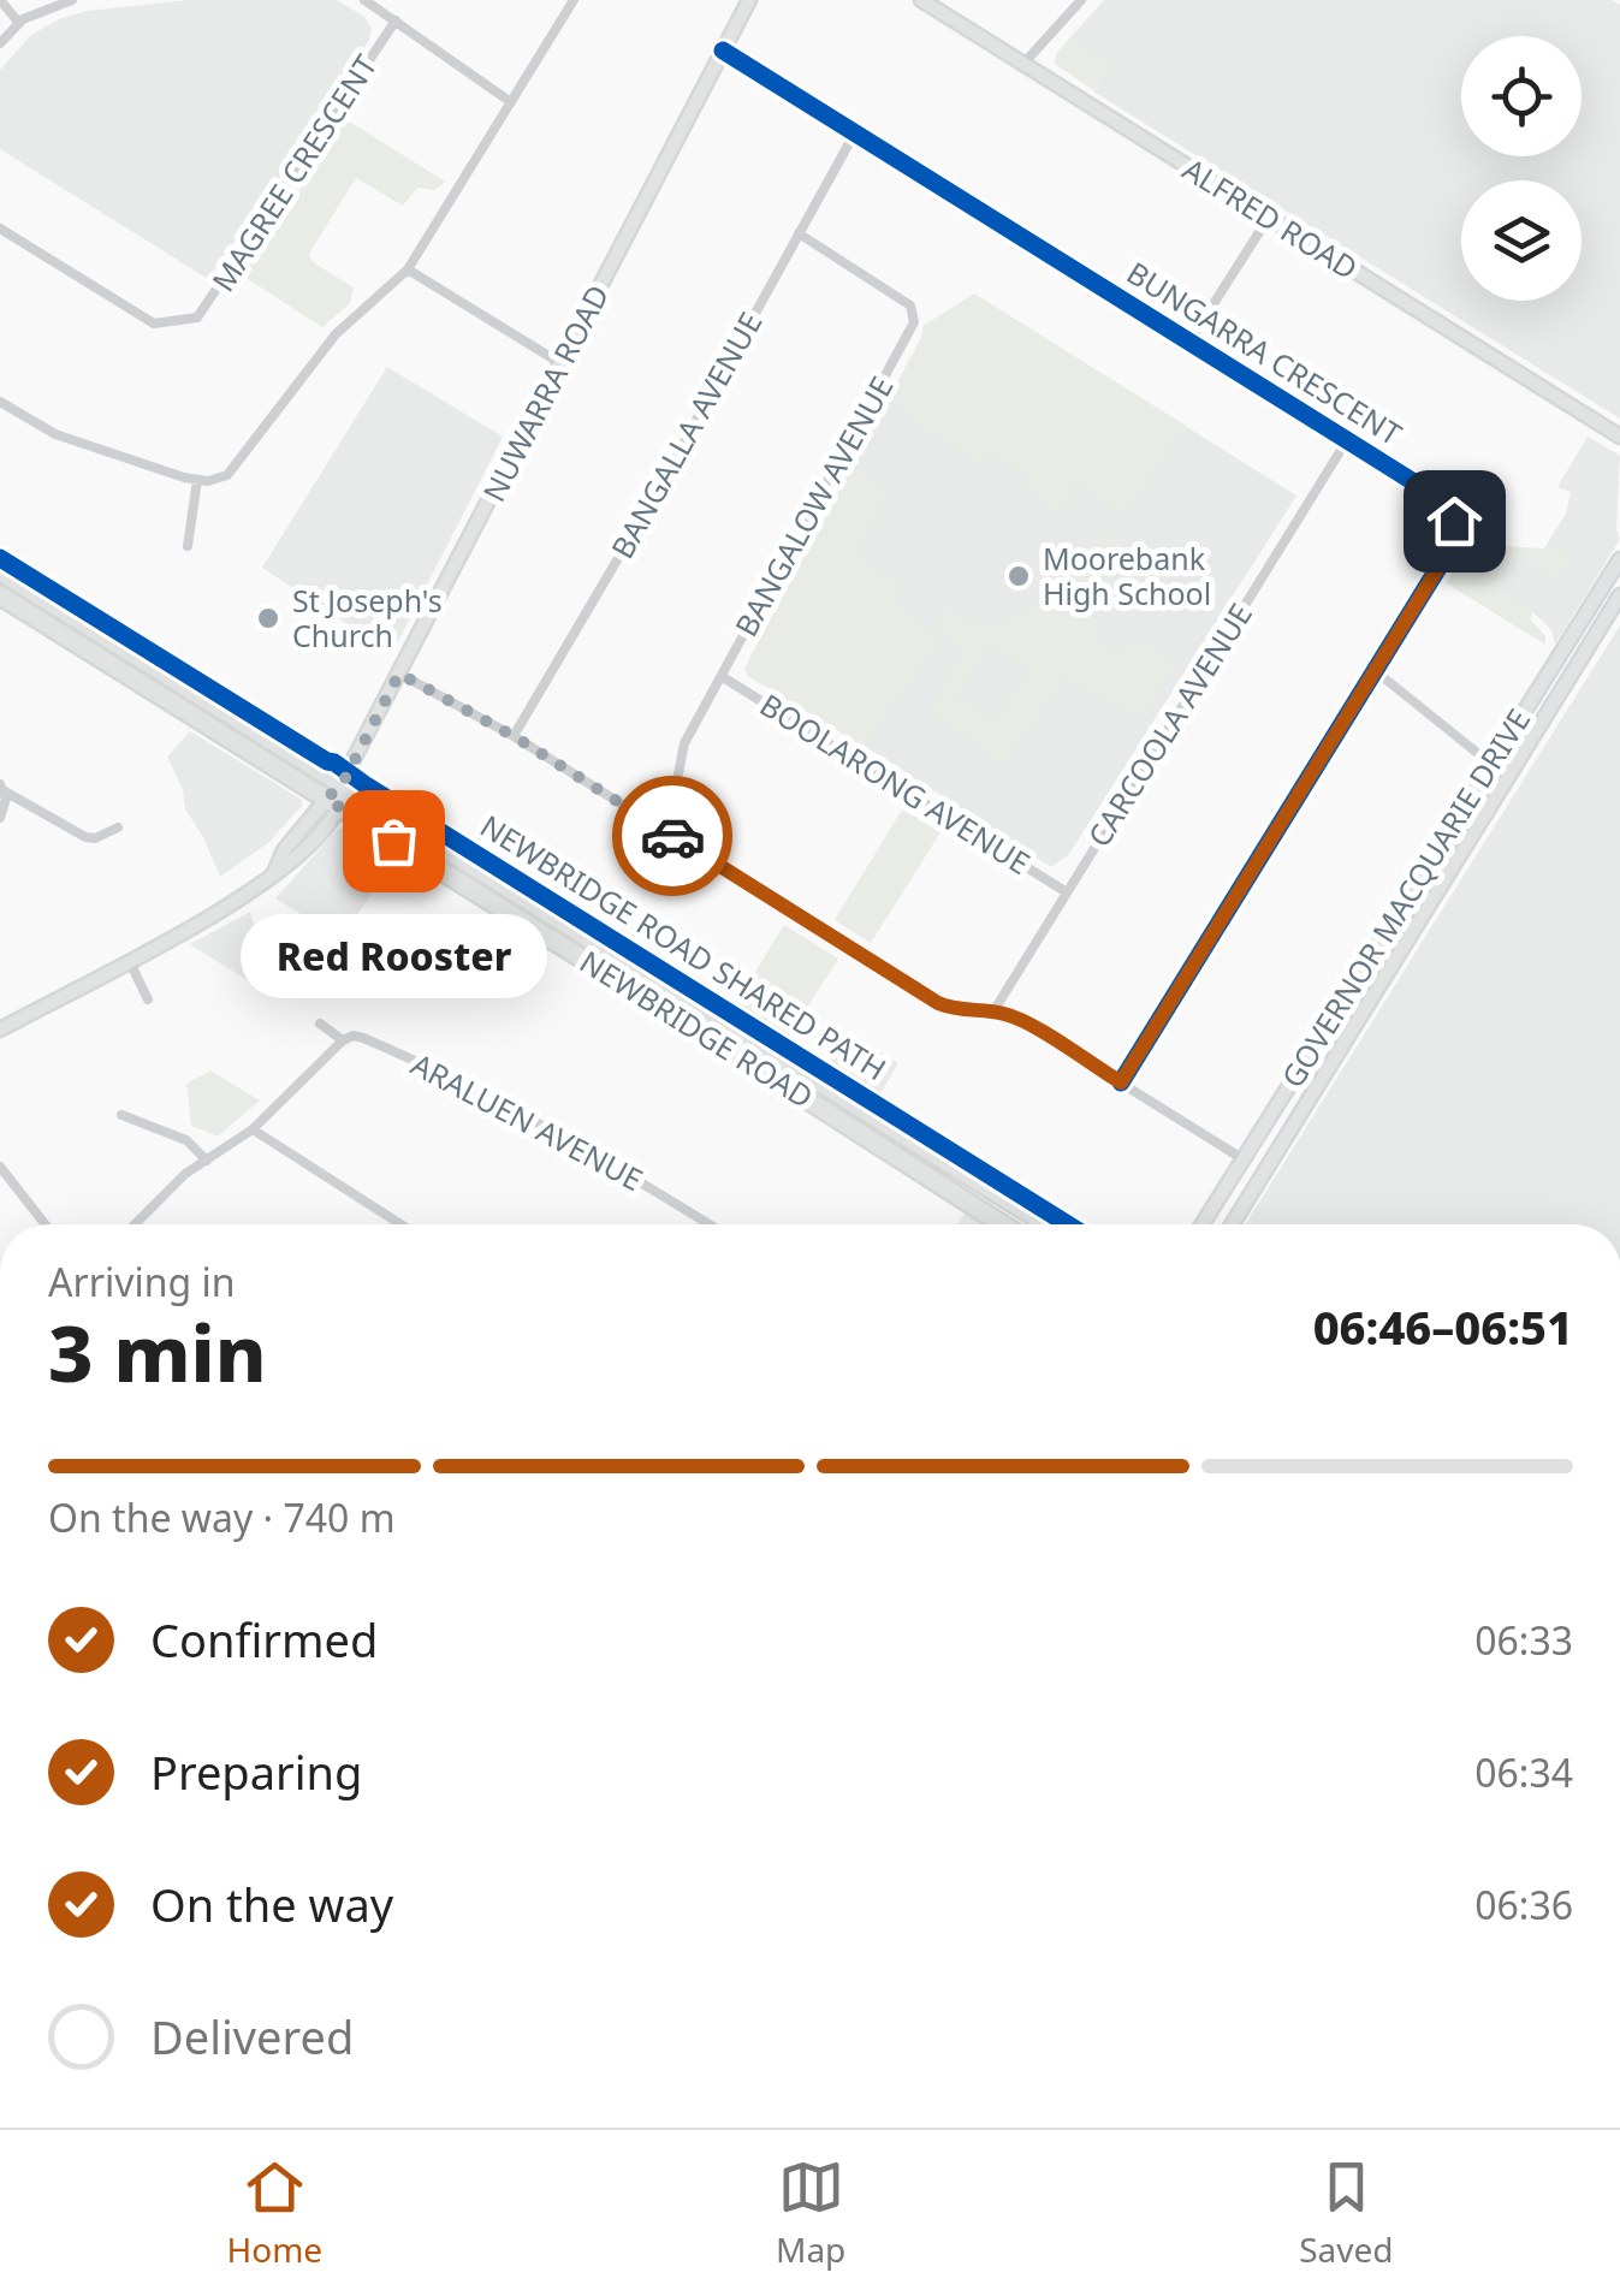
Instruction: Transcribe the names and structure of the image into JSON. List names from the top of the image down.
{
  "streets": {
    "highway": ["NEWBRIDGE ROAD"],
    "main road": ["ALFRED ROAD", "NUWARRA ROAD", "GOVERNOR MACQUARIE DRIVE"],
    "street": [
      "MAGREE CRESCENT",
      "BUNGARRA CRESCENT",
      "BANGALLA AVENUE",
      "BANGALOW AVENUE",
      "CARCOOLA AVENUE",
      "BOOLARONG AVENUE",
      "ARALUEN AVENUE"
    ],
    "cycle path": ["NEWBRIDGE ROAD SHARED PATH"]
  },
  "crossings": [
    ["BUNGARRA CRESCENT", "NUWARRA ROAD"],
    ["BUNGARRA CRESCENT", "BANGALLA AVENUE"],
    ["BUNGARRA CRESCENT", "CARCOOLA AVENUE"],
    ["NUWARRA ROAD", "NEWBRIDGE ROAD"],
    ["BANGALLA AVENUE", "BANGALOW AVENUE"],
    ["BANGALOW AVENUE", "BOOLARONG AVENUE"],
    ["CARCOOLA AVENUE", "BOOLARONG AVENUE"]
  ],
  "places": ["Moorebank High School", "St Joseph's Church", "Red Rooster"],
  "page": {
    "bubble": "Red Rooster",
    "heading": ["3 min", "Arriving in", "06:46–06:51"],
    "bar": "On the way · 740 m",
    "list": [
      ["Confirmed", "06:33"],
      ["Preparing", "06:34"],
      ["On the way", "06:36"],
      "Delivered"
    ],
    "tabs": ["Home", "Map", "Saved"]
  }
}
